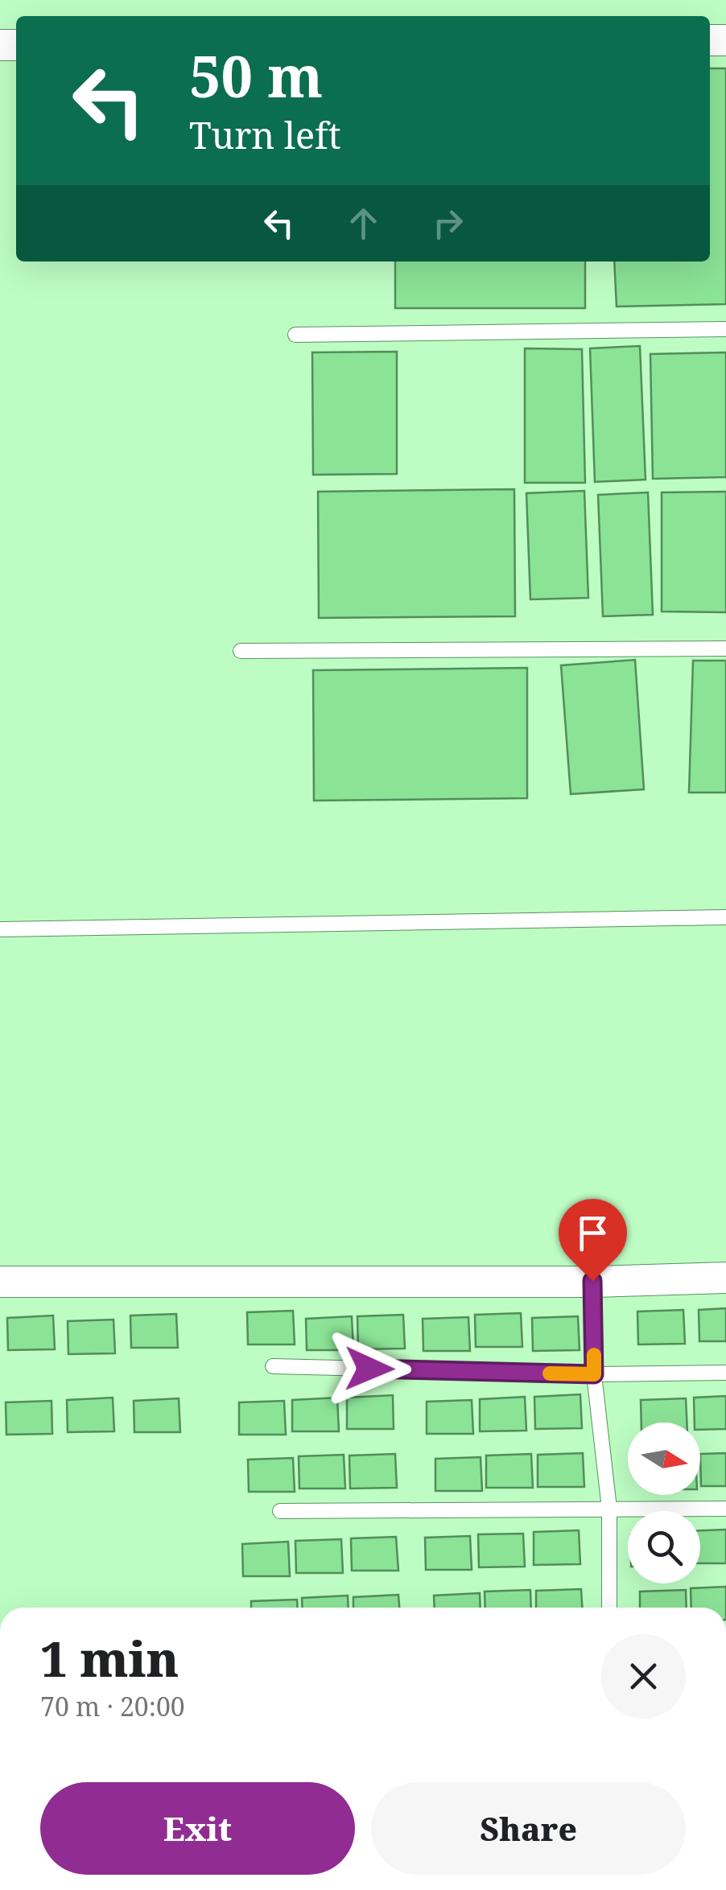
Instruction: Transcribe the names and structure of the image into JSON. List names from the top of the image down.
{
  "north": "right",
  "page": {
    "turn": ["50 m", "Turn left"],
    "heading": ["1 min", "70 m · 20:00"],
    "buttons": ["Exit", "Share"]
  }
}
